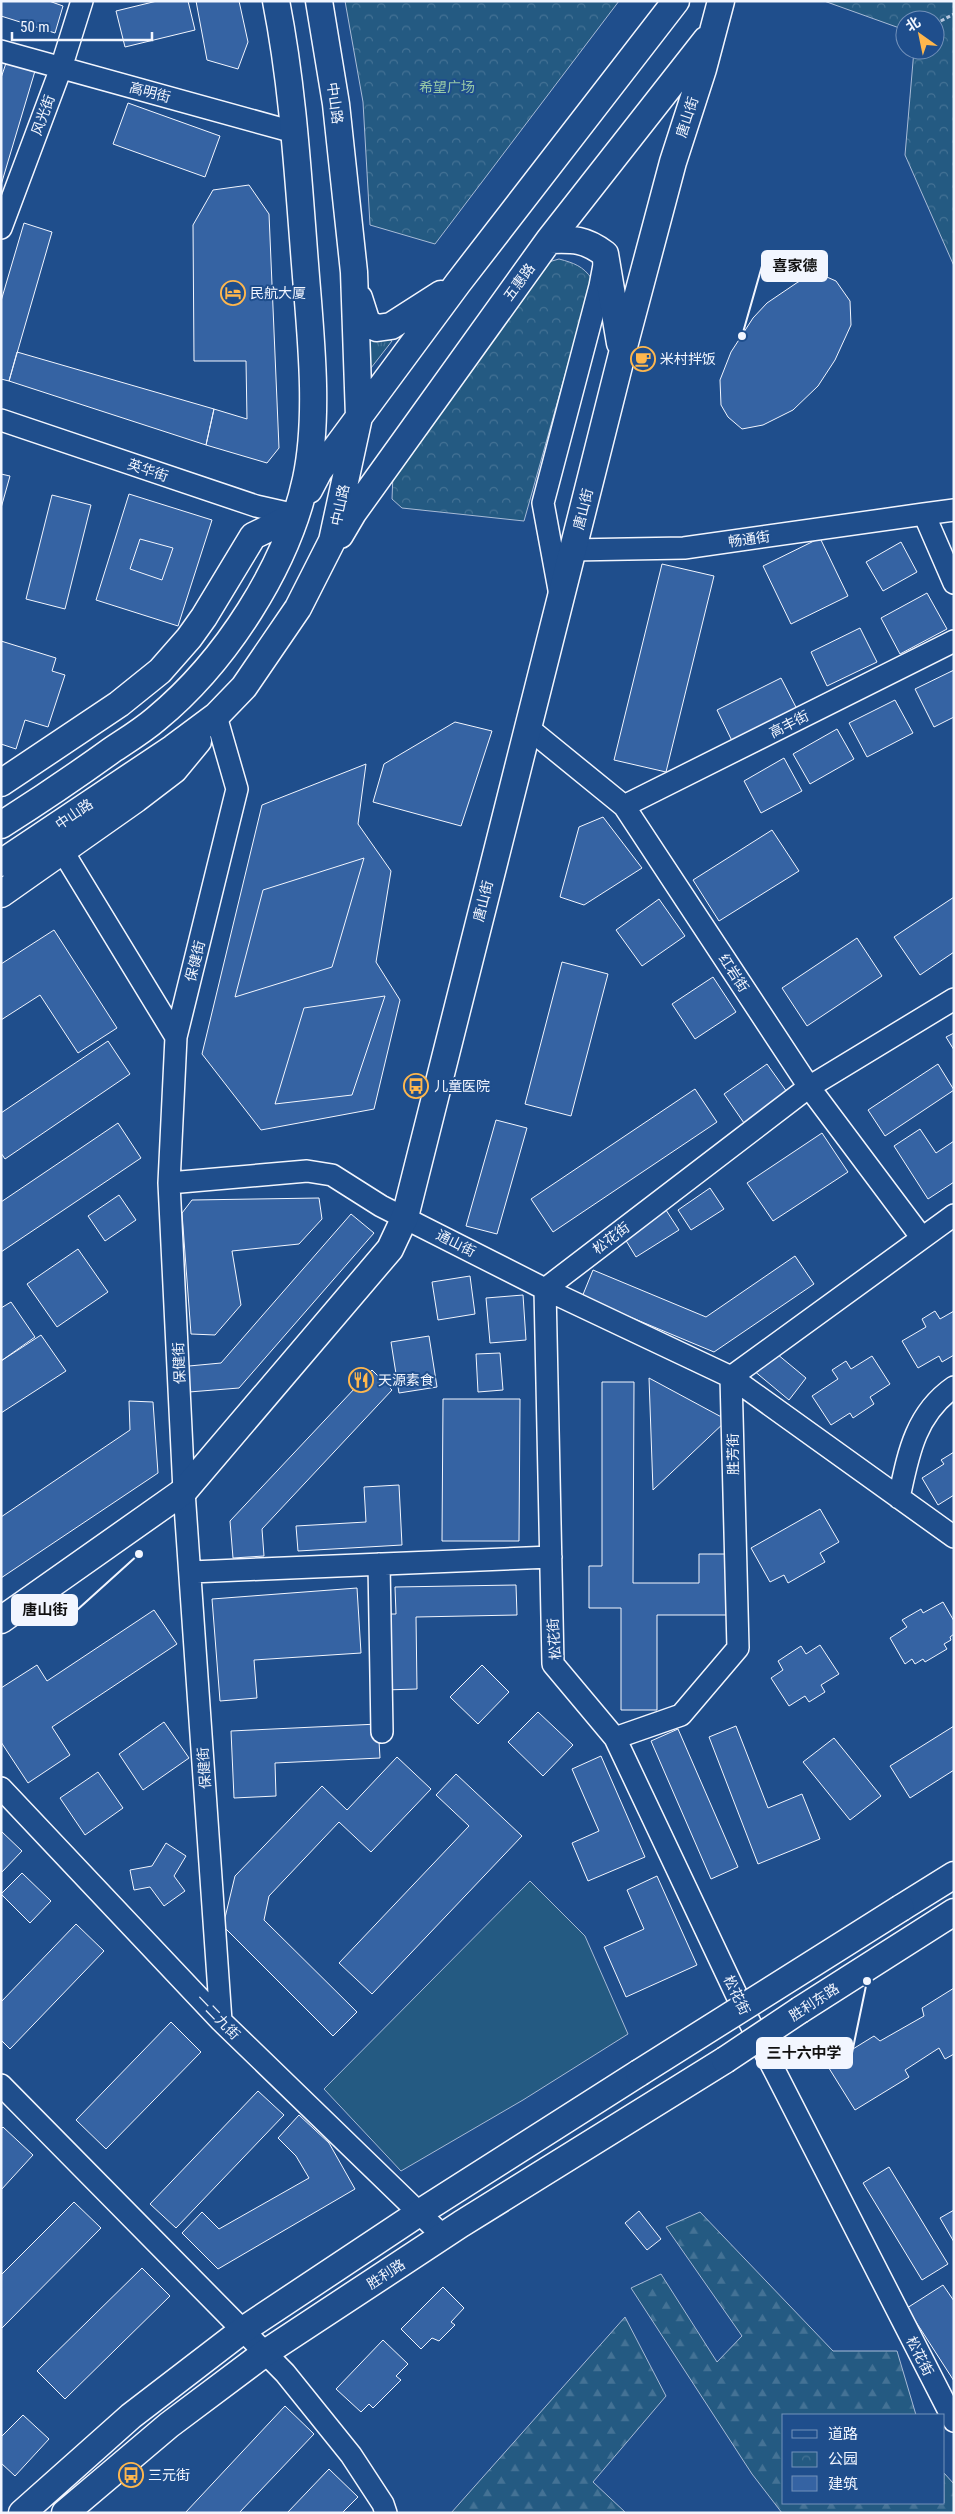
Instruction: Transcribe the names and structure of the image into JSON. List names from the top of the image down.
{
  "streets": {
    "main road": [
      "中山路",
      "唐山街",
      "五惠路",
      "胜利东路",
      "胜利路"
    ],
    "street": [
      "高明街",
      "风光街",
      "英华街",
      "畅通街",
      "高丰街",
      "保健街",
      "红岩街",
      "松花街",
      "通山街",
      "胜芳街",
      "一二九街"
    ]
  },
  "crossings": [
    ["高明街", "风光街"],
    ["中山路", "五惠路"],
    ["中山路", "保健街"],
    ["唐山街", "五惠路"],
    ["唐山街", "畅通街"],
    ["唐山街", "保健街"],
    ["唐山街", "红岩街"],
    ["唐山街", "通山街"],
    ["高丰街", "红岩街"],
    ["保健街", "通山街"],
    ["保健街", "一二九街"],
    ["红岩街", "松花街"],
    ["松花街", "通山街"],
    ["松花街", "胜芳街"],
    ["通山街", "胜芳街"],
    ["胜利东路", "胜利路"],
    ["一二九街", "胜利路"]
  ],
  "parks": ["希望广场"],
  "places": {
    "hotel": ["民航大厦"],
    "other": ["喜家德", "唐山街", "三十六中学"],
    "cafe": ["米村拌饭"],
    "bus stop": ["儿童医院", "三元街"],
    "restaurant": ["天源素食"]
  },
  "legend": ["道路", "公园", "建筑"],
  "scale_bar": "50 m",
  "north": "top left"
}
